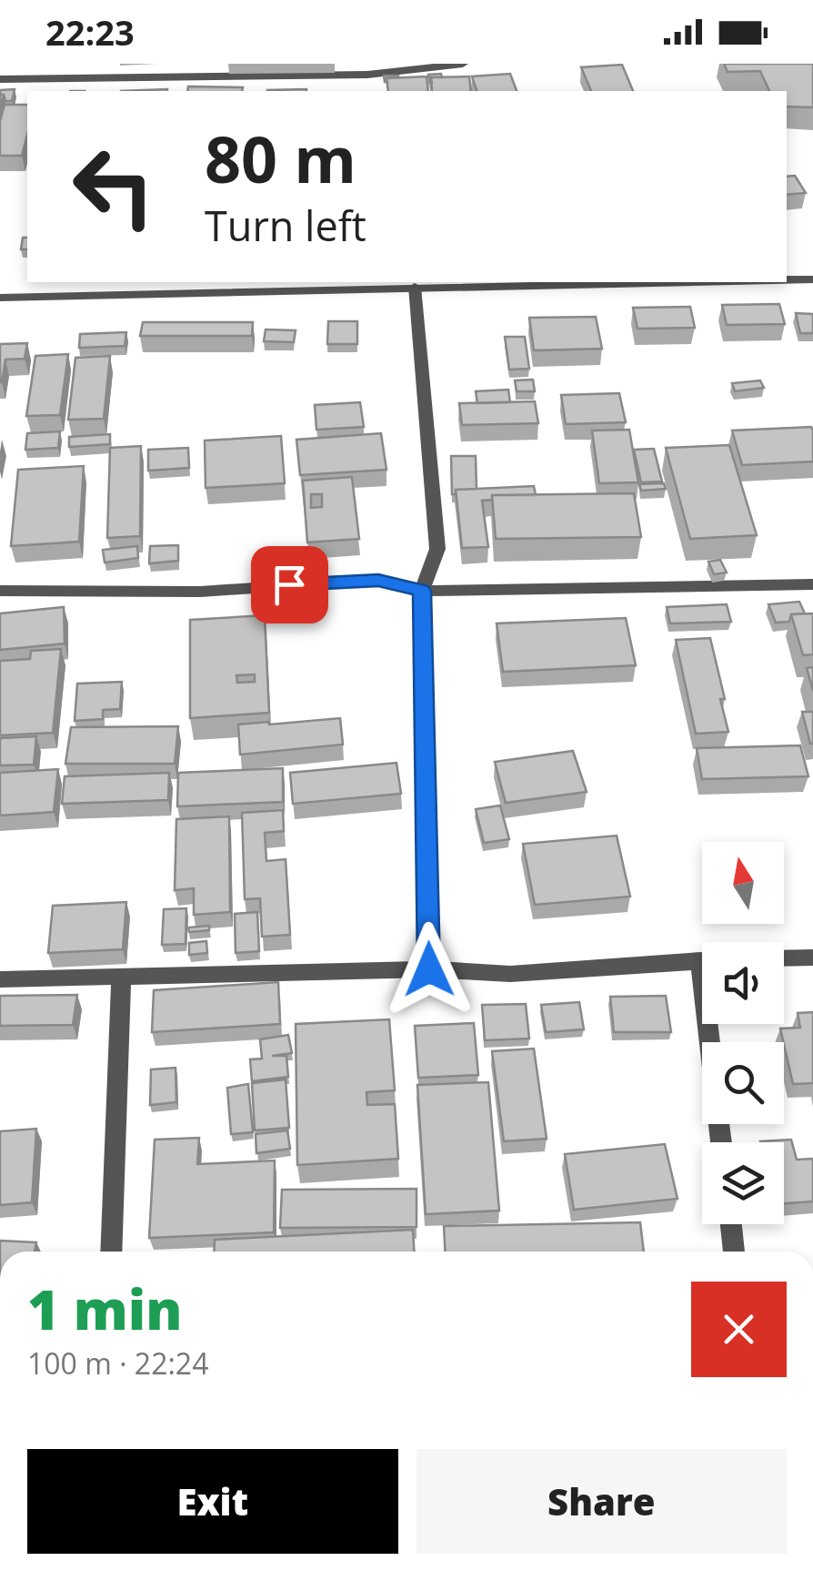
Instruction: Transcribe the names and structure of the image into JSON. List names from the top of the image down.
{
  "north": "top",
  "page": {
    "status": "22:23",
    "turn": ["80 m", "Turn left"],
    "heading": ["1 min", "100 m · 22:24"],
    "buttons": ["Exit", "Share"]
  }
}
